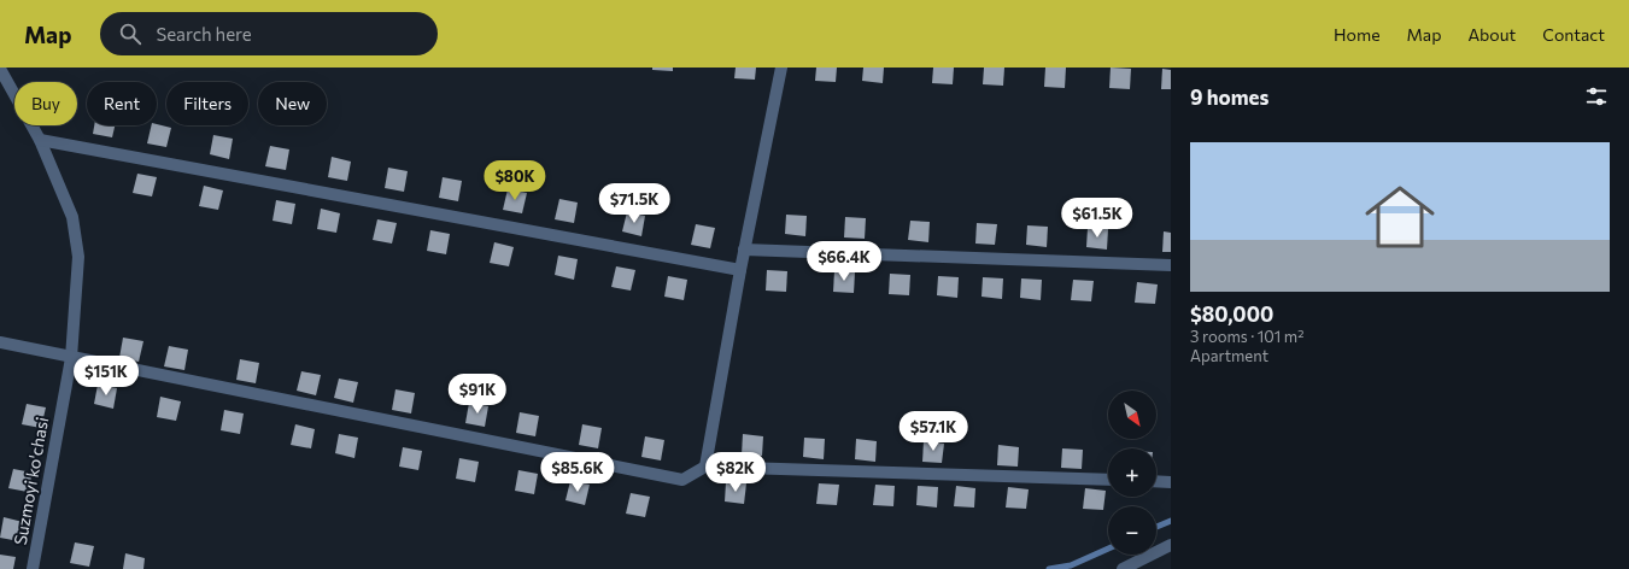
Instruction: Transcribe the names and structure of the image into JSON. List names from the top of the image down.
{
  "streets": {
    "street": ["Suzmoyi ko'chasi"]
  },
  "north": "bottom right",
  "page": {
    "header": "Map",
    "search": "Search here",
    "nav": [
      "Home",
      "Map",
      "About",
      "Contact"
    ],
    "heading": "9 homes",
    "chip": [
      "Buy",
      "Rent",
      "Filters",
      "New"
    ],
    "list": [
      {
        "name": "$80,000",
        "note": "3 rooms · 101 m² · Apartment"
      }
    ],
    "price": [
      "$80K",
      "$71.5K",
      "$61.5K",
      "$66.4K",
      "$151K",
      "$91K",
      "$57.1K",
      "$85.6K",
      "$82K"
    ],
    "map_buttons": ["+", "−"]
  }
}
